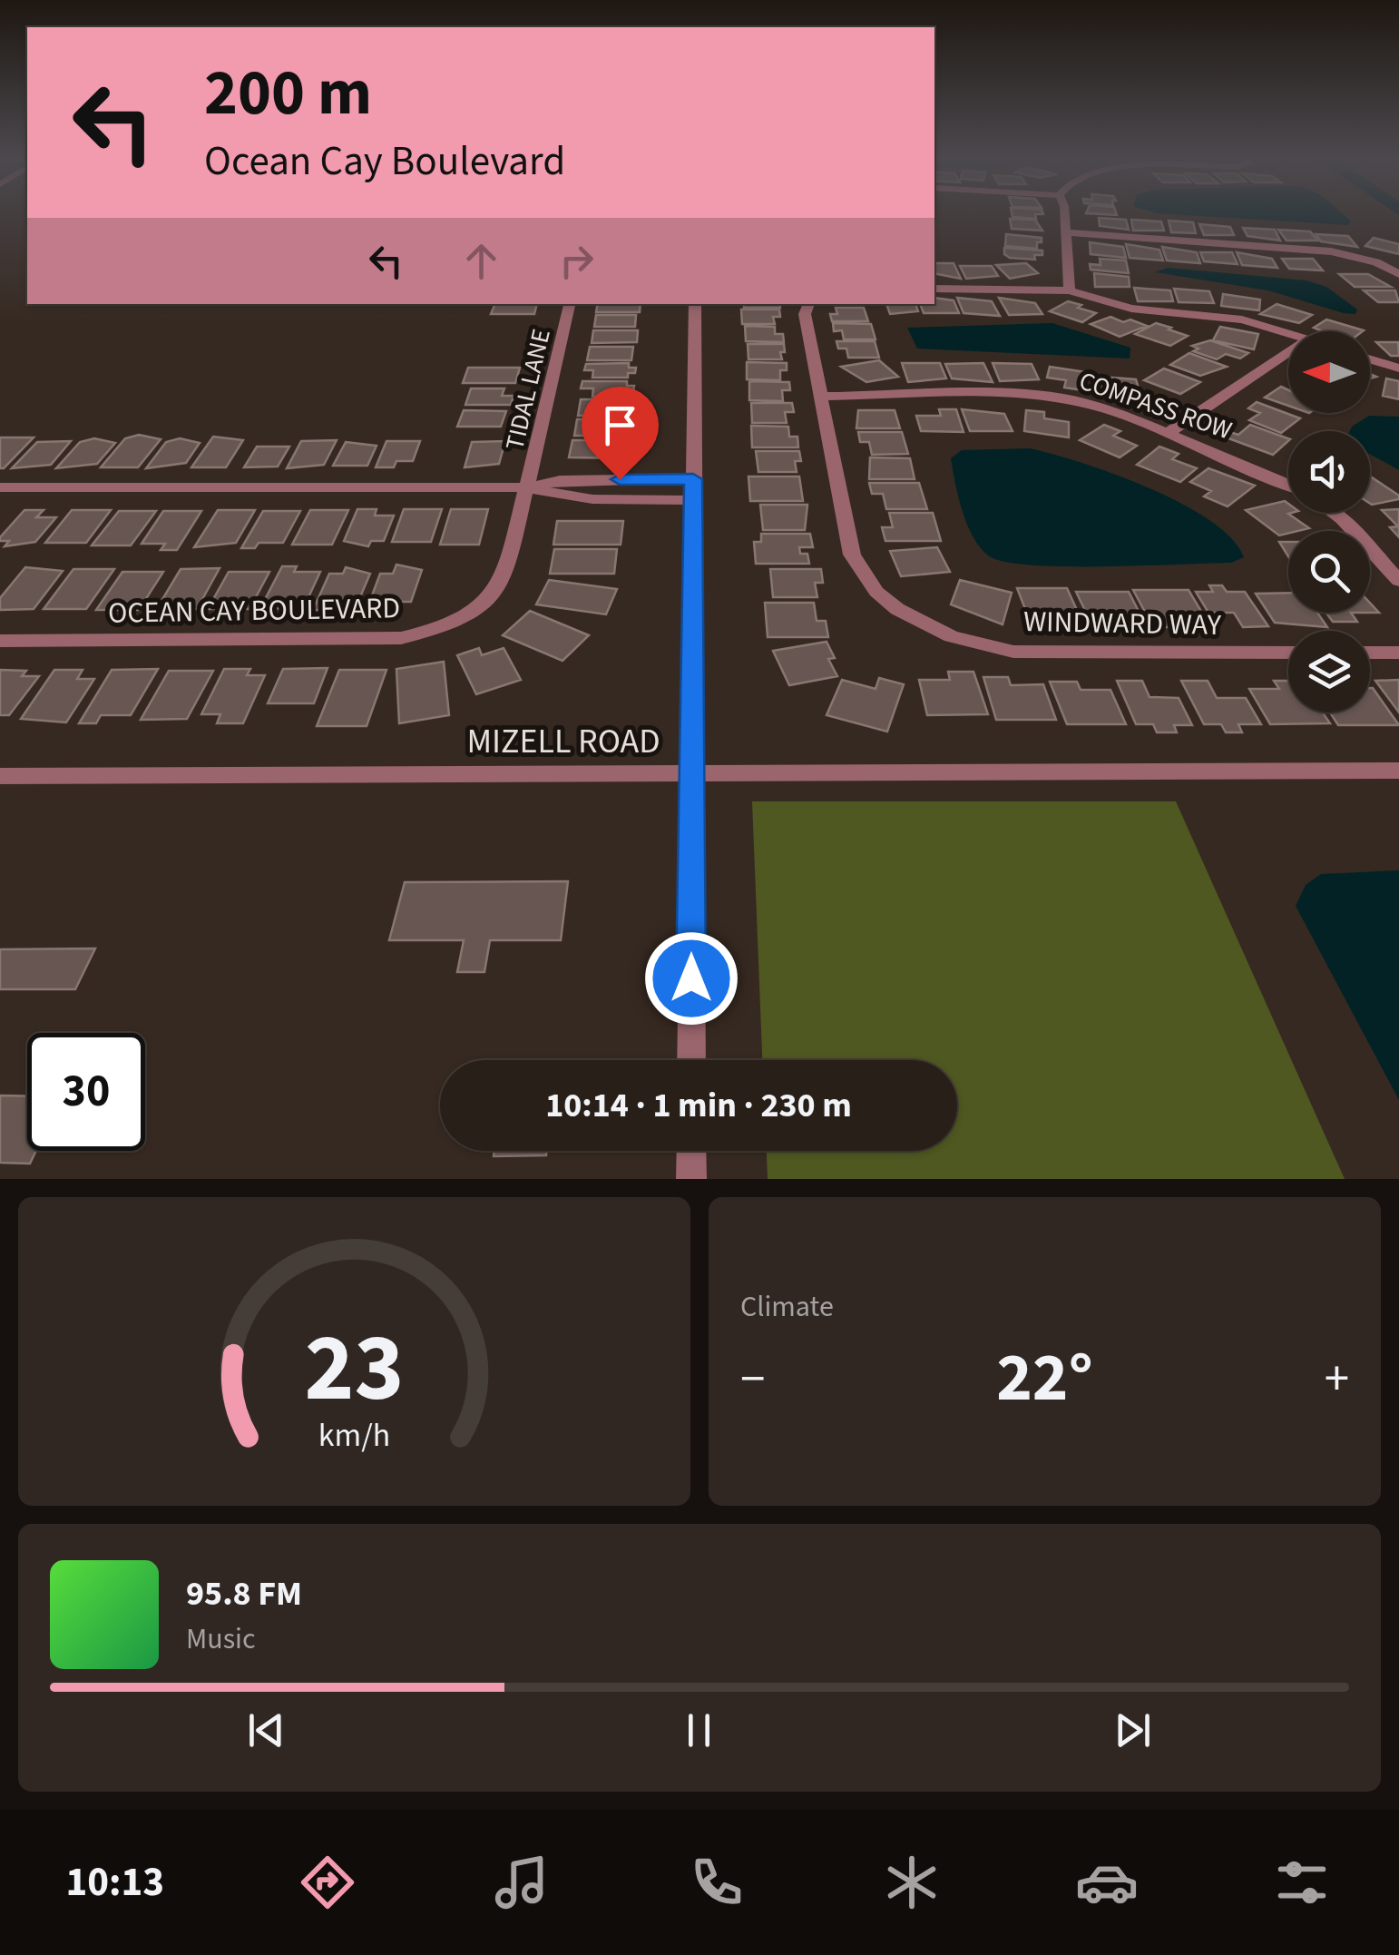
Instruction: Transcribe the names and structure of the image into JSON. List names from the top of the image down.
{
  "streets": {
    "street": [
      "TIDAL LANE",
      "COMPASS ROW",
      "OCEAN CAY BOULEVARD",
      "WINDWARD WAY",
      "MIZELL ROAD"
    ]
  },
  "crossings": [
    ["TIDAL LANE", "OCEAN CAY BOULEVARD"],
    ["COMPASS ROW", "WINDWARD WAY"]
  ],
  "north": "left",
  "page": {
    "turn": ["200 m", "Ocean Cay Boulevard"],
    "limit": "30",
    "trip": "10:14 · 1 min · 230 m",
    "tile": "Climate",
    "heat": ["−", "22°", "+"],
    "song": ["95.8 FM", "Music"],
    "tabs": "10:13",
    "gauge": ["23", "km/h"]
  }
}
